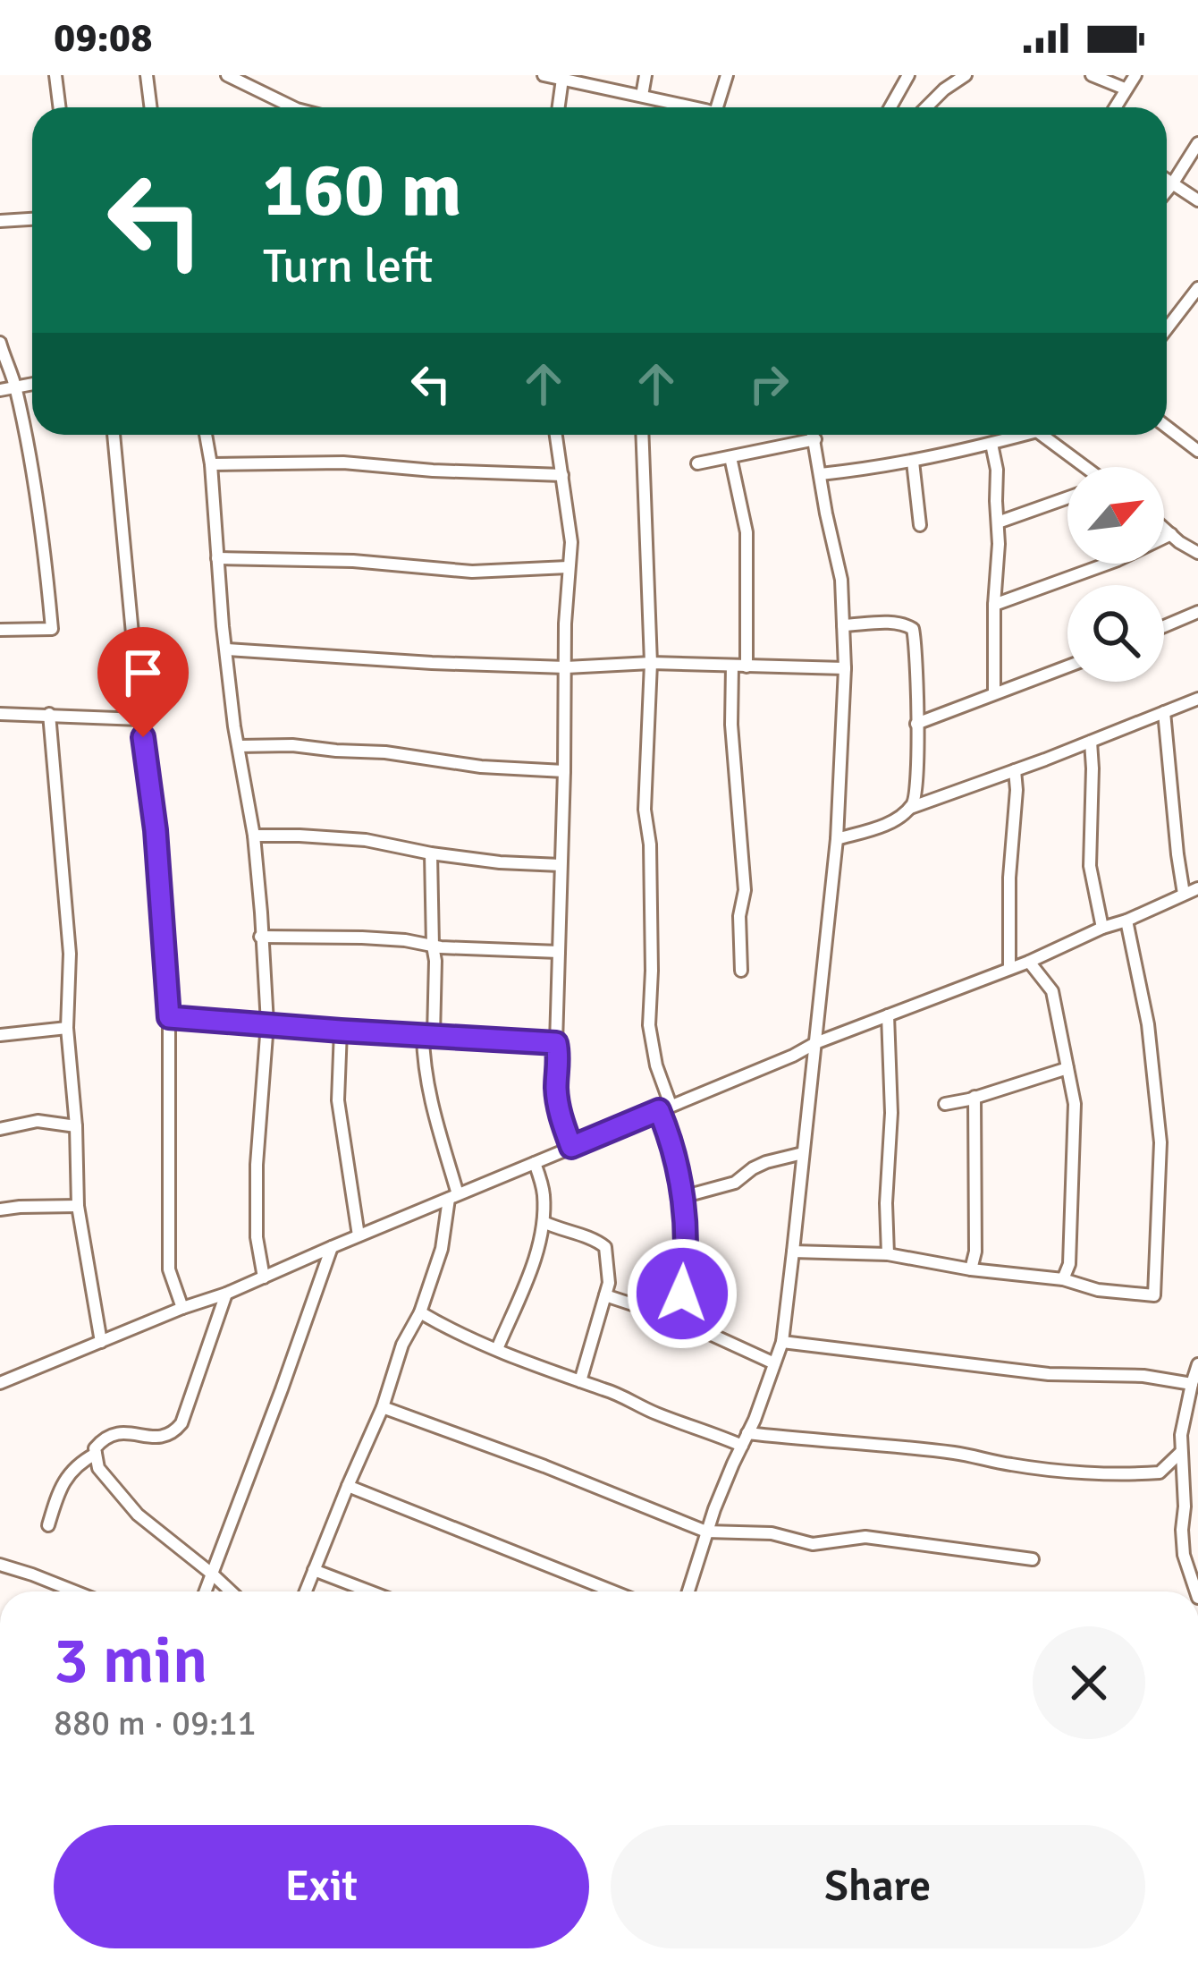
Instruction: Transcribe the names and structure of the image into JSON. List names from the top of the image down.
{
  "north": "top right",
  "page": {
    "status": "09:08",
    "turn": ["160 m", "Turn left"],
    "heading": ["3 min", "880 m · 09:11"],
    "buttons": ["Exit", "Share"]
  }
}
